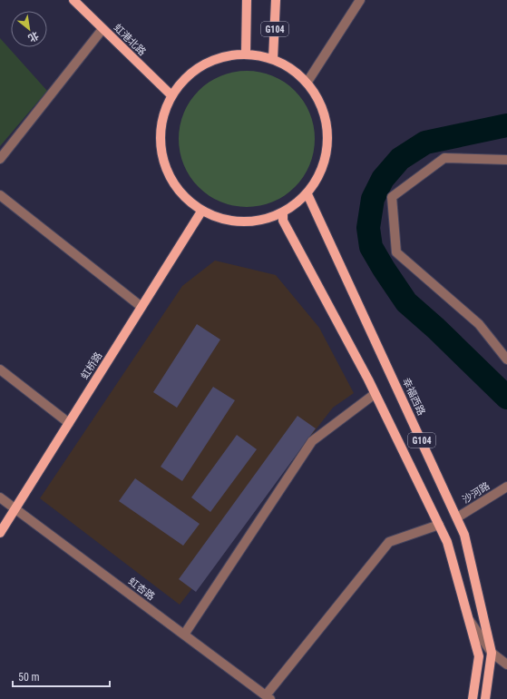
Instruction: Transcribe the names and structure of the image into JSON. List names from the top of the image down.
{
  "streets": {
    "main road": [
      "G104",
      "虹港北路",
      "虹桥路",
      "幸福西路"
    ],
    "street": ["沙河路", "虹杏路"]
  },
  "crossings": [
    ["虹桥路", "虹杏路"],
    ["幸福西路", "沙河路"]
  ],
  "scale_bar": "50 m",
  "north": "bottom right"
}
